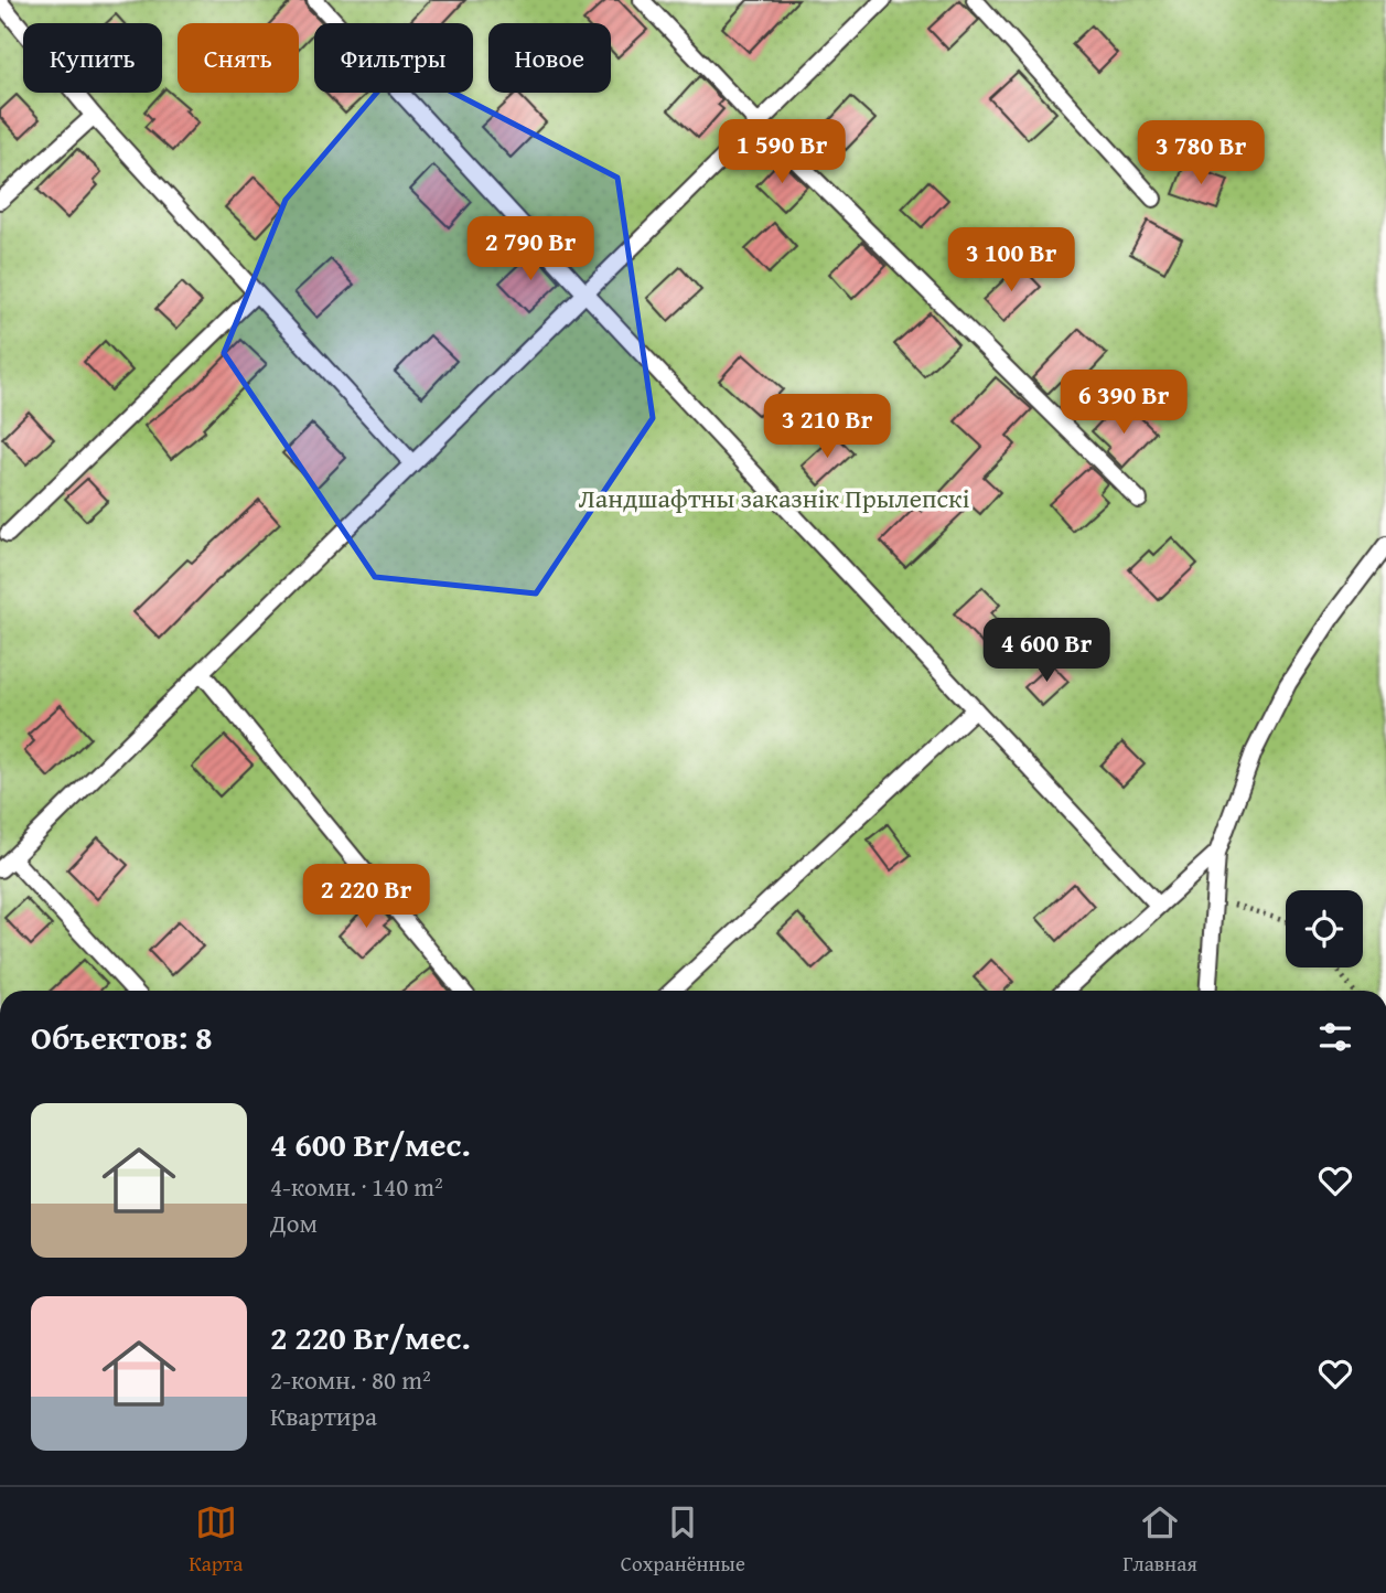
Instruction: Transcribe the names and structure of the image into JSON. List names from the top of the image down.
{
  "parks": ["Ландшафтны заказнік Прылепскі"],
  "page": {
    "chip": [
      "Купить",
      "Снять",
      "Фильтры",
      "Новое"
    ],
    "price": [
      "1 590 Br",
      "3 780 Br",
      "2 790 Br",
      "3 100 Br",
      "6 390 Br",
      "3 210 Br",
      "4 600 Br",
      "2 220 Br"
    ],
    "heading": "Объектов: 8",
    "list": [
      {
        "name": "4 600 Br/мес.",
        "note": "4-комн. · 140 m² · Дом"
      },
      {
        "name": "2 220 Br/мес.",
        "note": "2-комн. · 80 m² · Квартира"
      }
    ],
    "tabs": ["Карта", "Сохранённые", "Главная"]
  }
}
